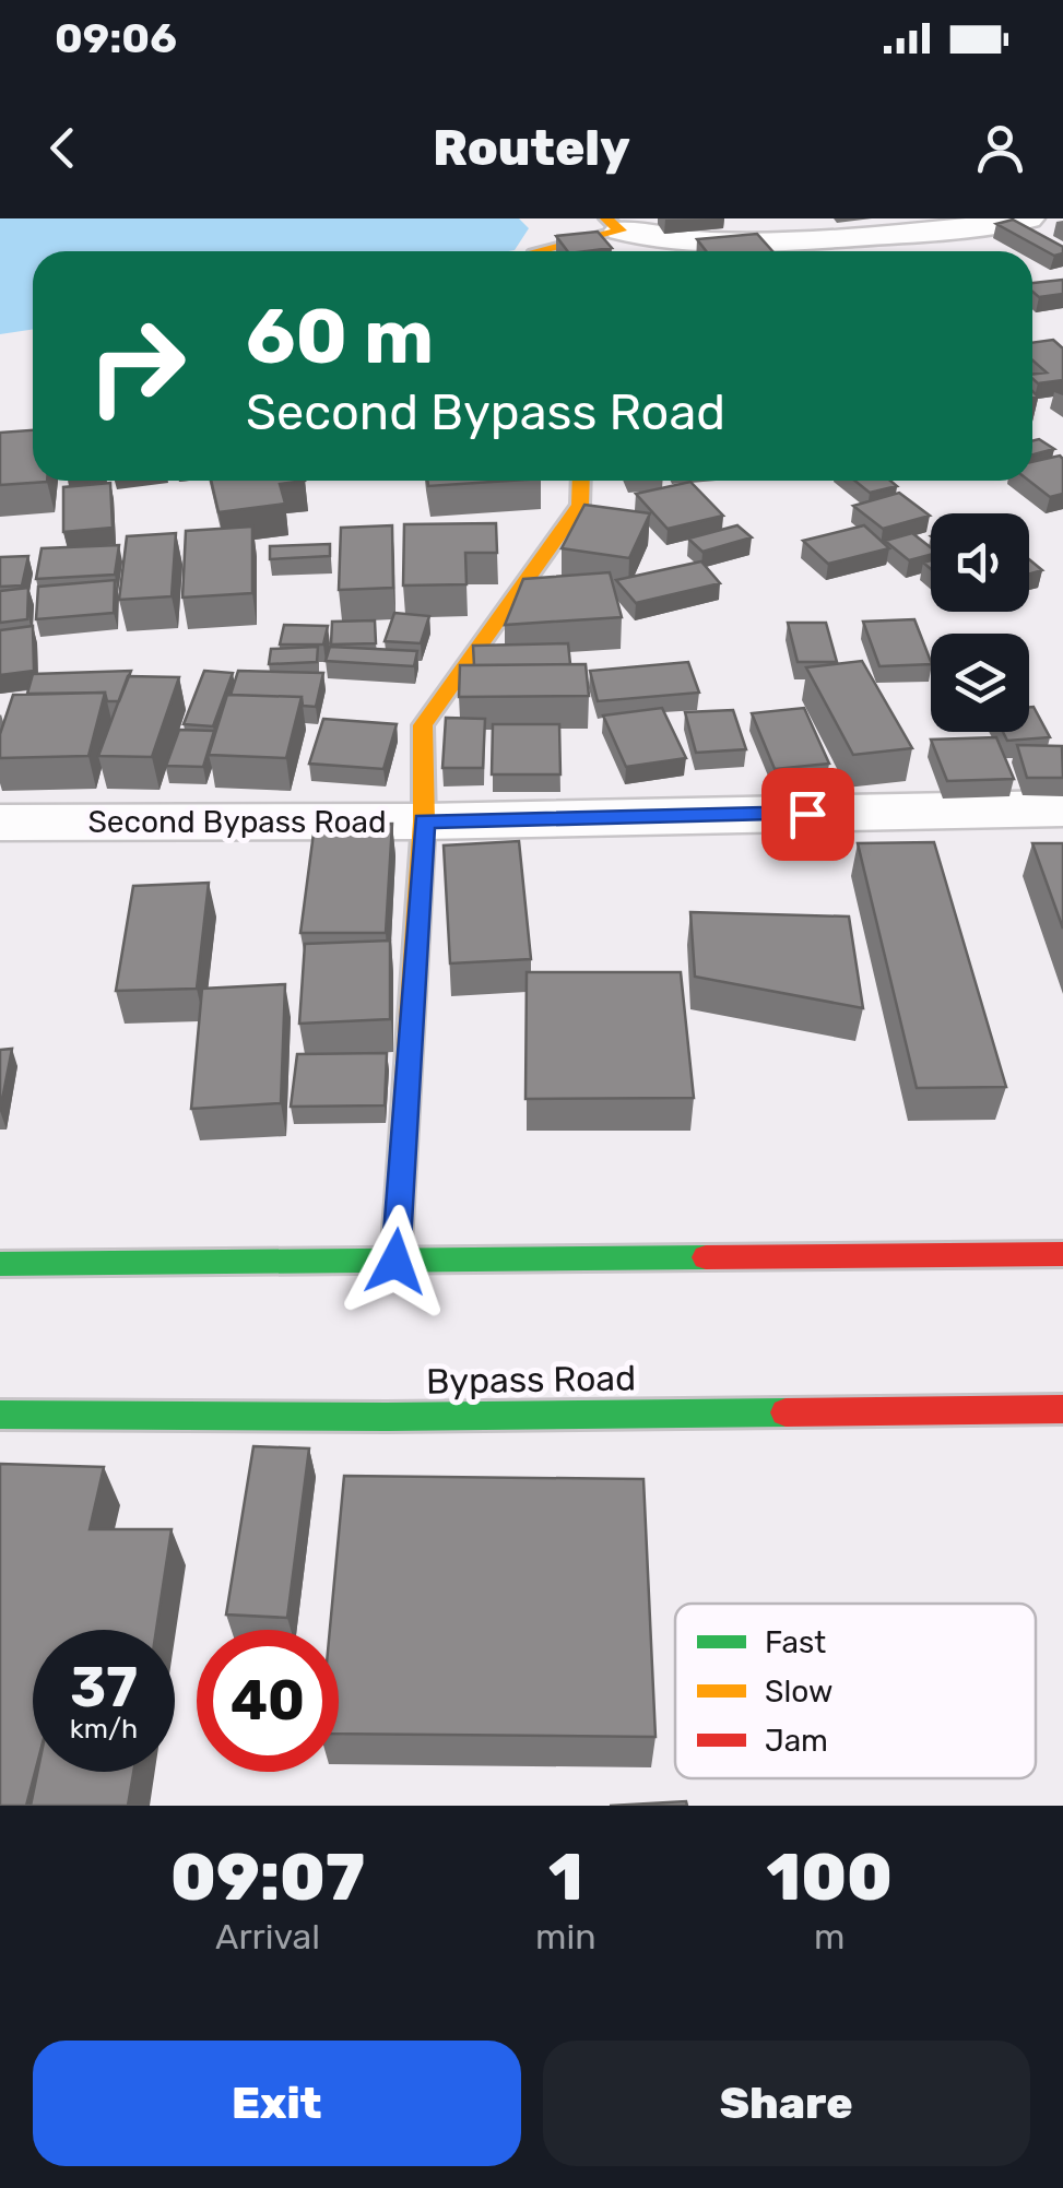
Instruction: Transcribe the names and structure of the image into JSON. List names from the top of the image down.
{
  "streets": {
    "main road": ["Bypass Road"],
    "street": ["Second Bypass Road"]
  },
  "legend": ["Fast", "Slow", "Jam"],
  "page": {
    "status": "09:06",
    "header": "Routely",
    "turn": ["60 m", "Second Bypass Road"],
    "speed": "37 km/h",
    "limit": "40",
    "eta": [
      "09:07",
      "Arrival",
      "1",
      "min",
      "100",
      "m"
    ],
    "buttons": ["Exit", "Share"]
  }
}
